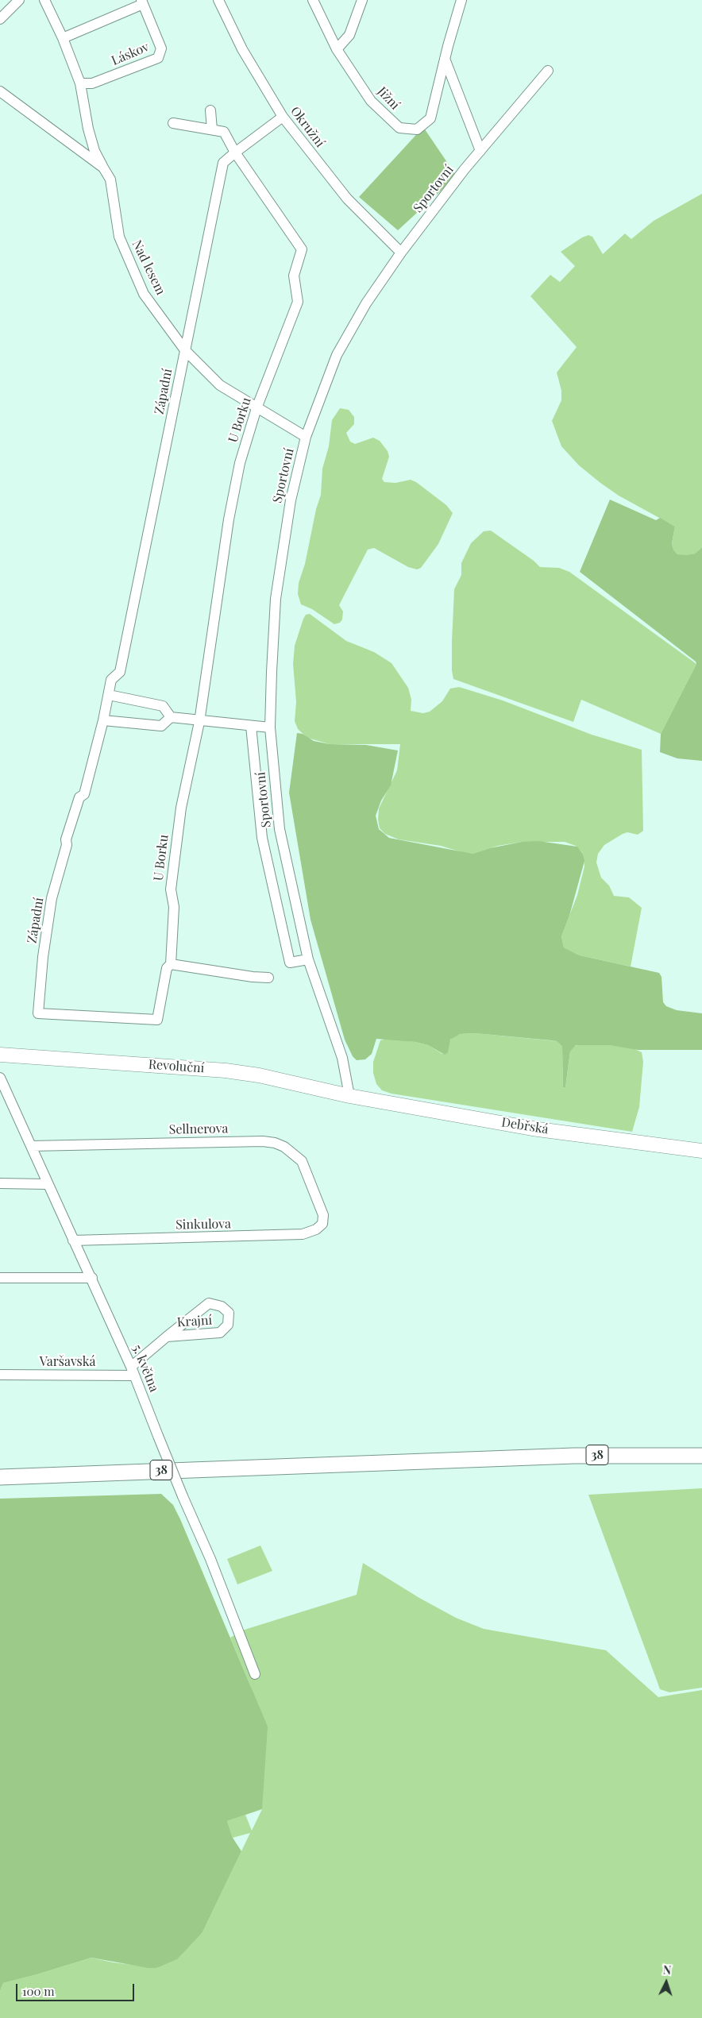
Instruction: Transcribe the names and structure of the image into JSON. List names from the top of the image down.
{
  "streets": {
    "main road": ["Revoluční", "Debřská", "38"],
    "street": [
      "Láskov",
      "Jižní",
      "Okružní",
      "Sportovní",
      "Nad lesem",
      "Západní",
      "U Borku",
      "Sellnerova",
      "Sinkulova",
      "Krajní",
      "Varšavská",
      "5. května"
    ]
  },
  "crossings": [
    ["Okružní", "Sportovní"],
    ["Okružní", "Západní"],
    ["Sportovní", "Nad lesem"],
    ["Sportovní", "Revoluční"],
    ["Sportovní", "Debřská"],
    ["Nad lesem", "Západní"],
    ["Nad lesem", "U Borku"],
    ["Západní", "U Borku"],
    ["Revoluční", "Debřská"],
    ["Sellnerova", "Sinkulova"],
    ["Sellnerova", "5. května"],
    ["Sinkulova", "5. května"],
    ["Krajní", "Varšavská"],
    ["Krajní", "5. května"],
    ["Varšavská", "5. května"]
  ],
  "scale_bar": "100 m",
  "north": "top"
}
